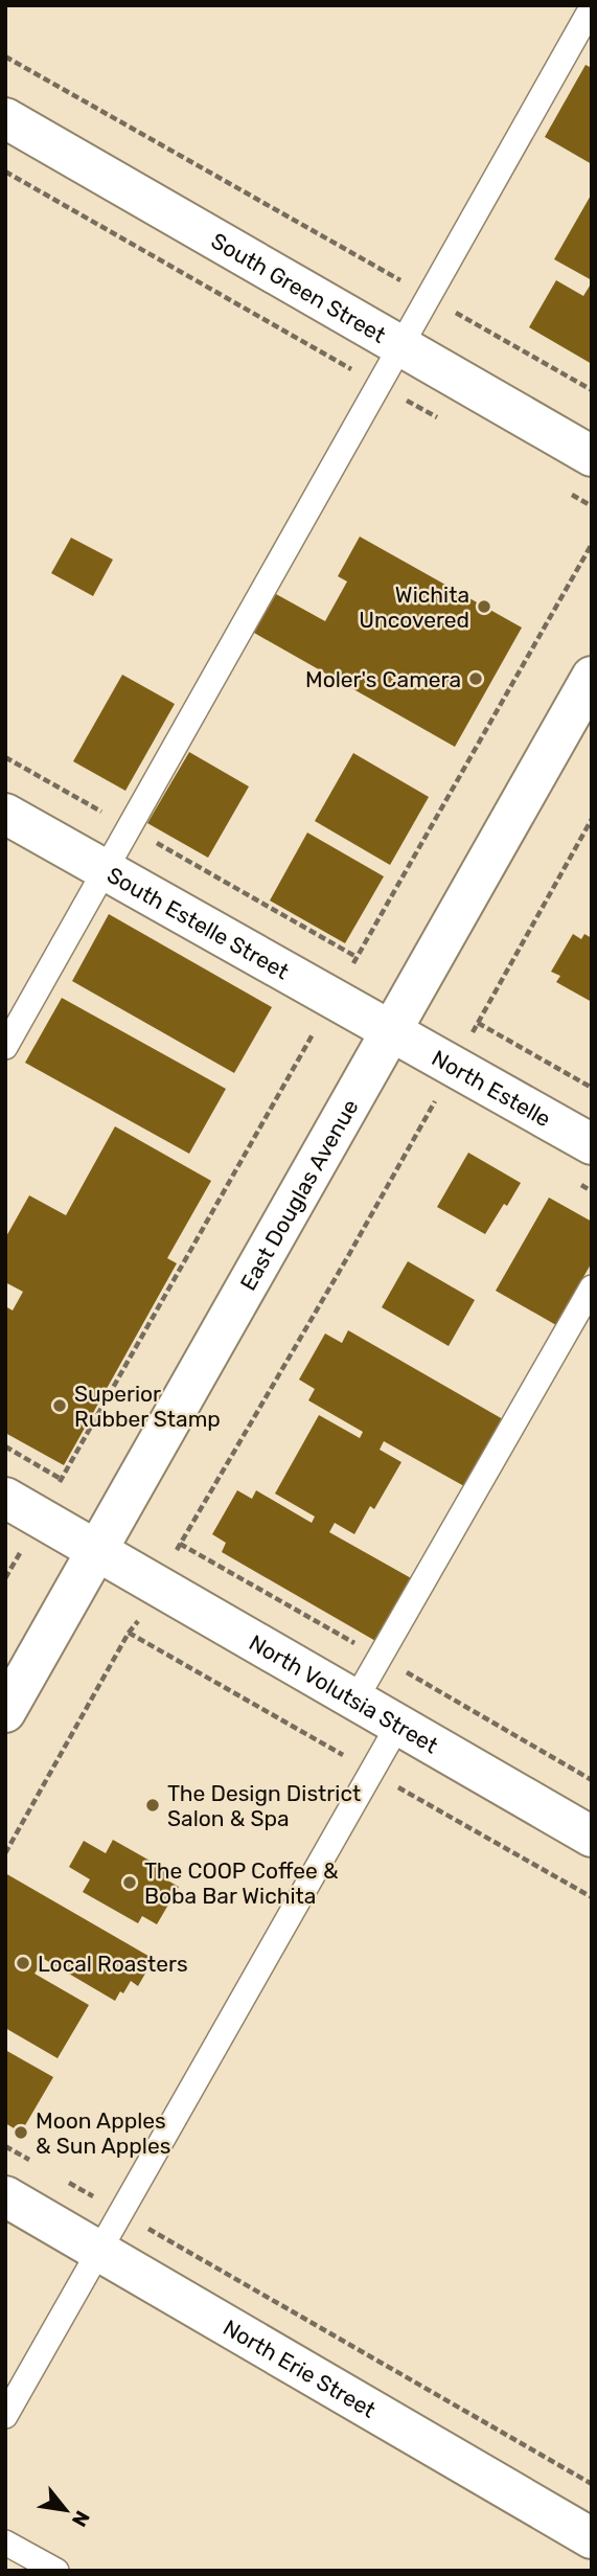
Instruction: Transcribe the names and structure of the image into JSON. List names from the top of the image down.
{
  "streets": {
    "street": [
      "South Green Street",
      "South Estelle Street",
      "North Estelle",
      "East Douglas Avenue",
      "North Volutsia Street",
      "North Erie Street"
    ]
  },
  "crossings": [
    ["South Estelle Street", "North Estelle"],
    ["South Estelle Street", "East Douglas Avenue"],
    ["North Estelle", "East Douglas Avenue"],
    ["East Douglas Avenue", "North Volutsia Street"]
  ],
  "places": [
    "Wichita Uncovered",
    "Moler's Camera",
    "Superior Rubber Stamp",
    "The Design District Salon & Spa",
    "The COOP Coffee & Boba Bar Wichita",
    "Local Roasters",
    "Moon Apples & Sun Apples"
  ],
  "north": "bottom right"
}
